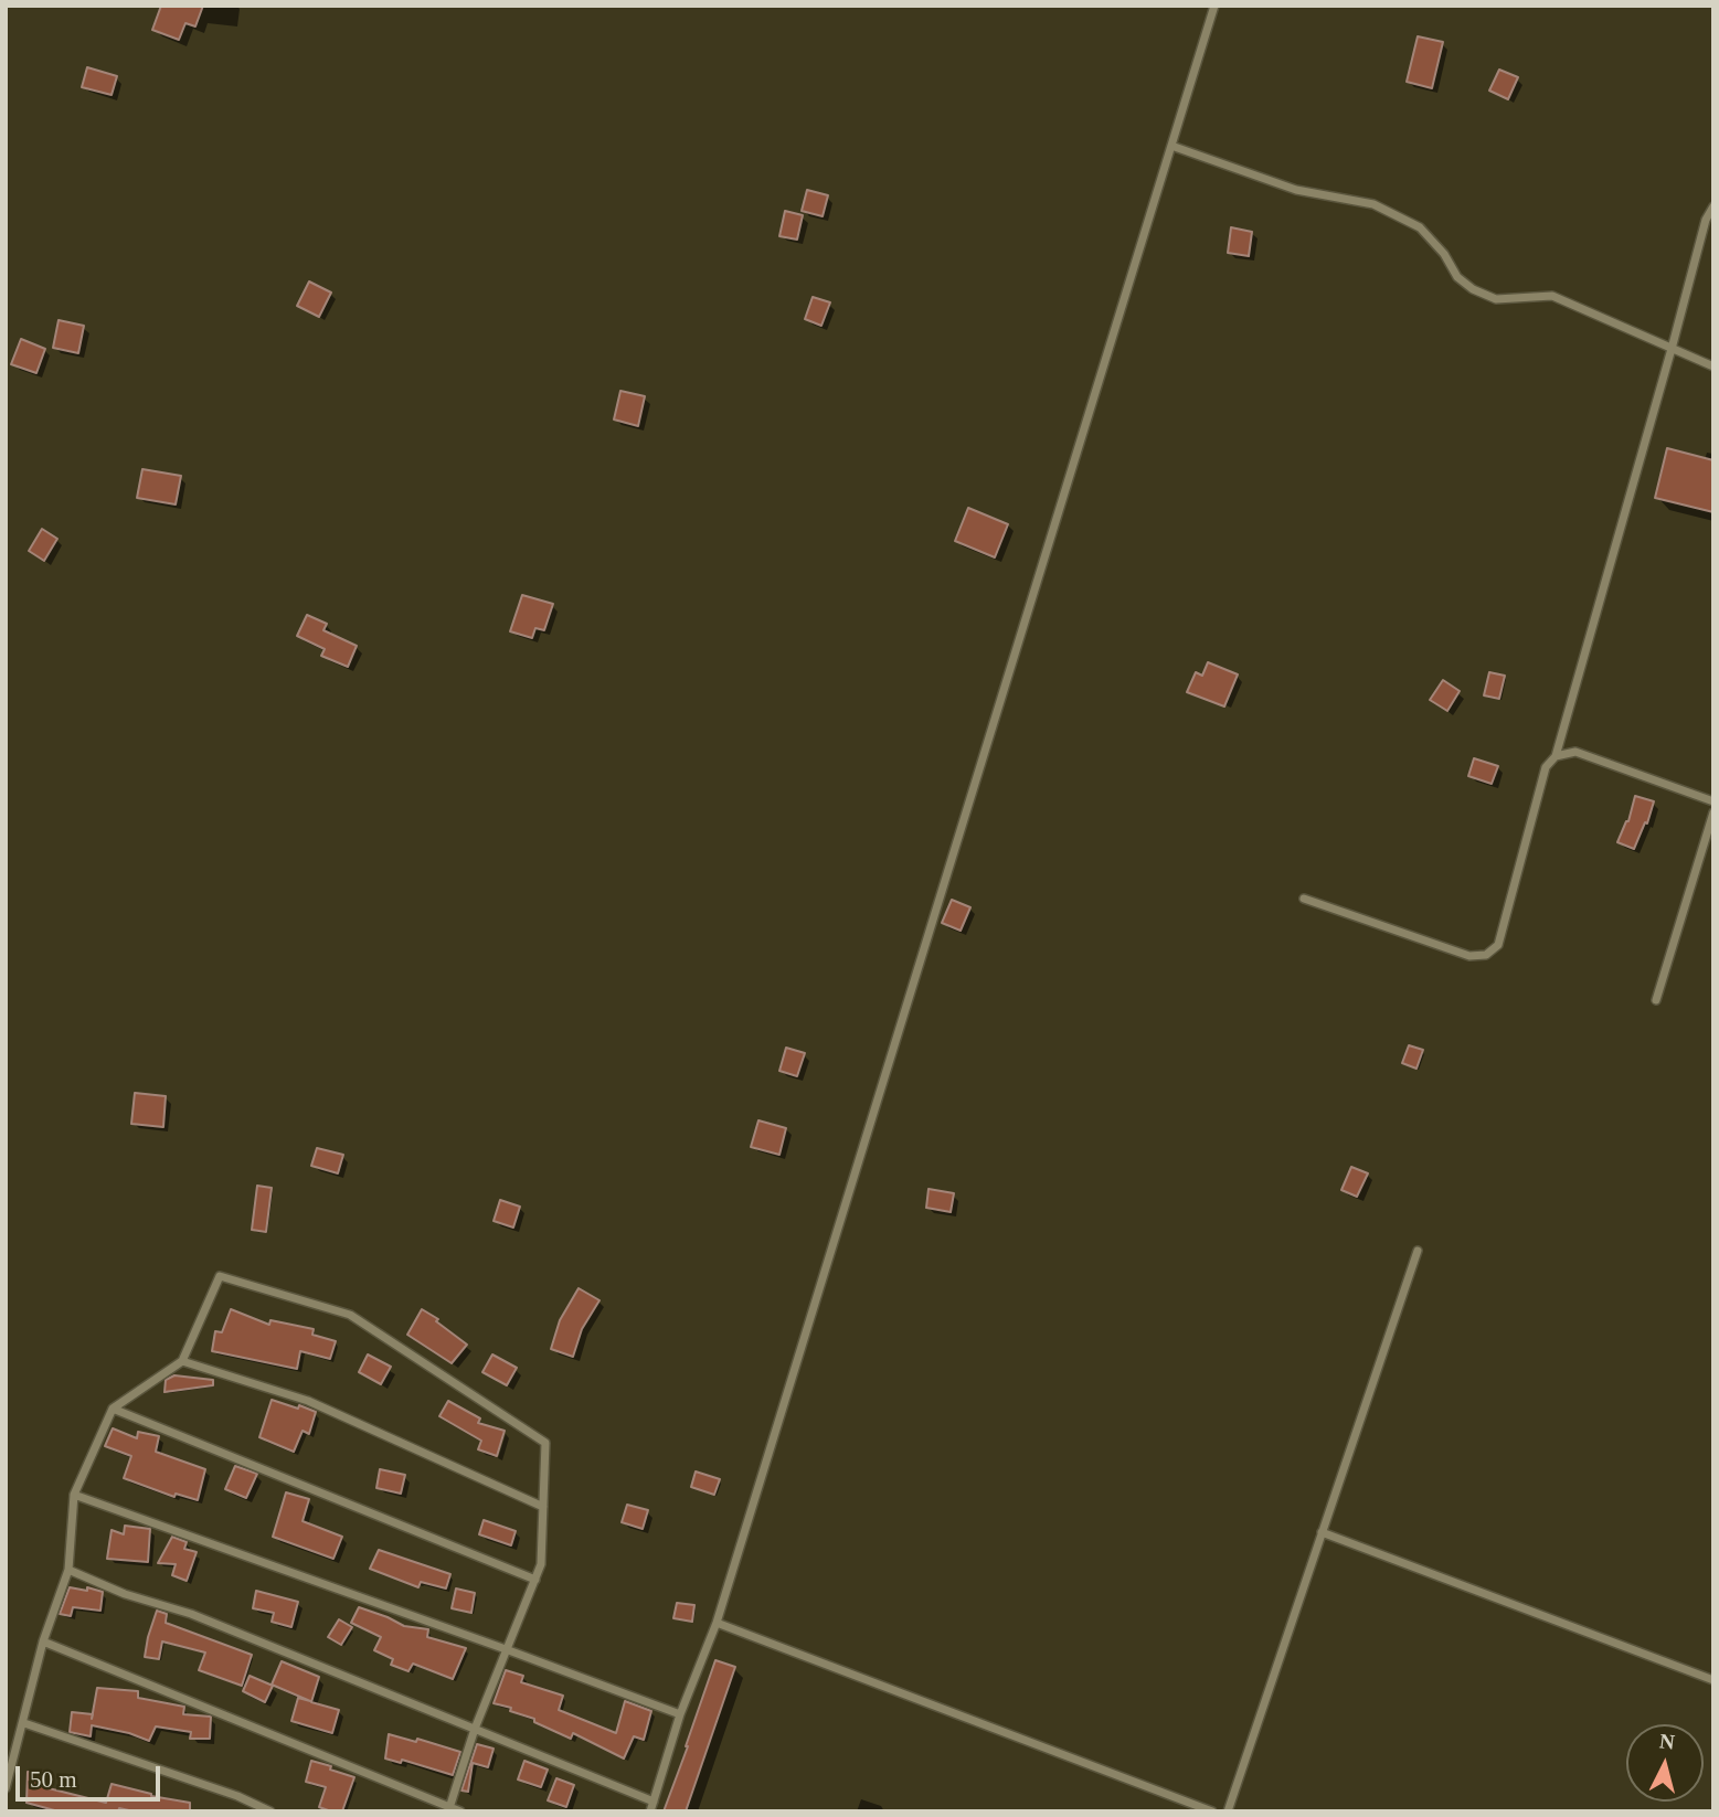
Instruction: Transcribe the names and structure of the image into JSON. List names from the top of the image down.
{
  "scale_bar": "50 m",
  "north": "top"
}
